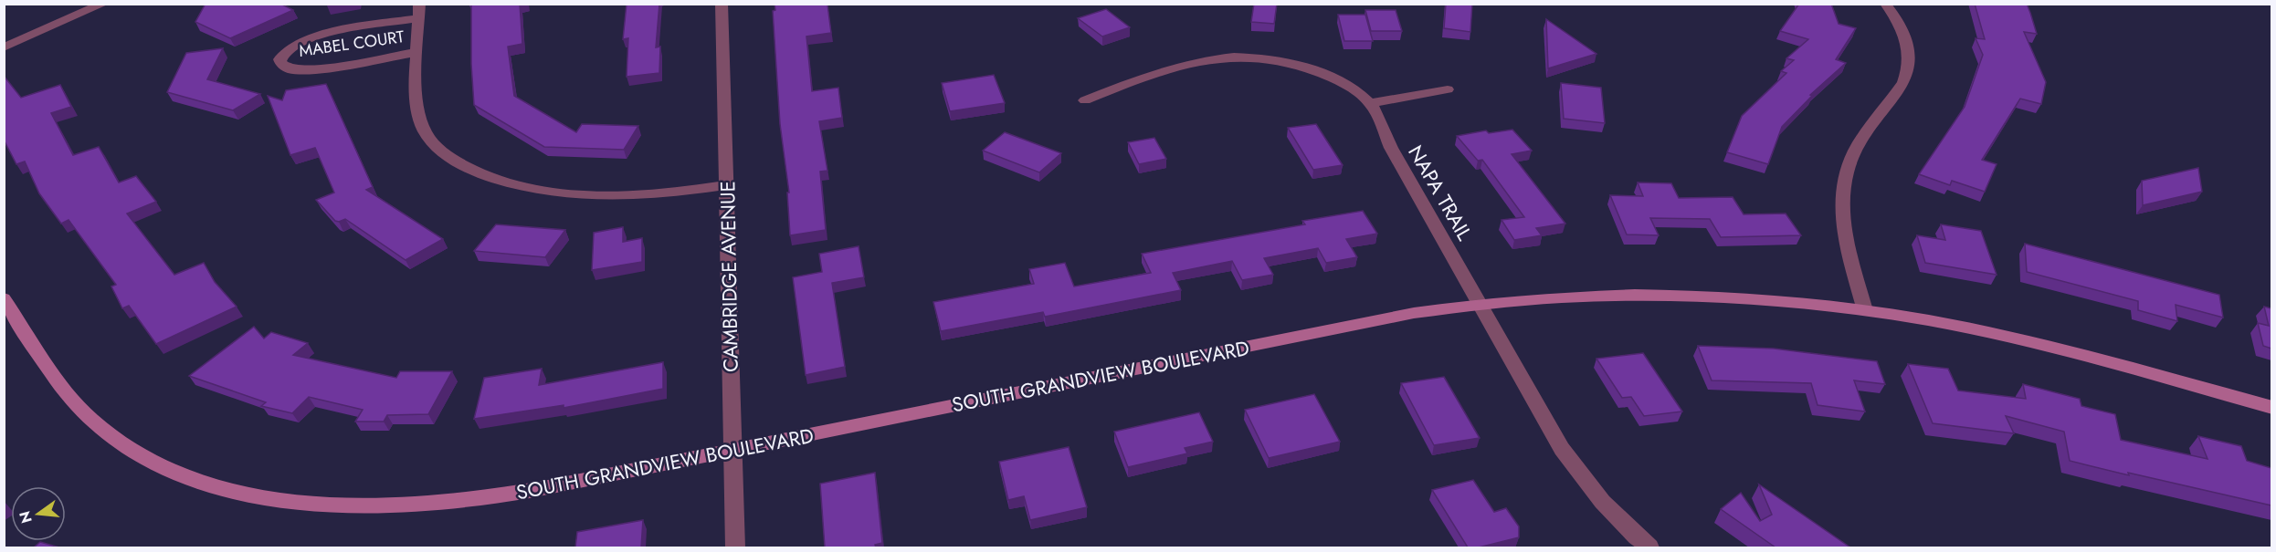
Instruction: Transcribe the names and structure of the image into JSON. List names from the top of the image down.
{
  "streets": {
    "street": [
      "MABEL COURT",
      "NAPA TRAIL",
      "CAMBRIDGE AVENUE",
      "SOUTH GRANDVIEW BOULEVARD"
    ]
  },
  "crossings": [
    ["NAPA TRAIL", "SOUTH GRANDVIEW BOULEVARD"],
    ["CAMBRIDGE AVENUE", "SOUTH GRANDVIEW BOULEVARD"]
  ],
  "north": "left"
}
